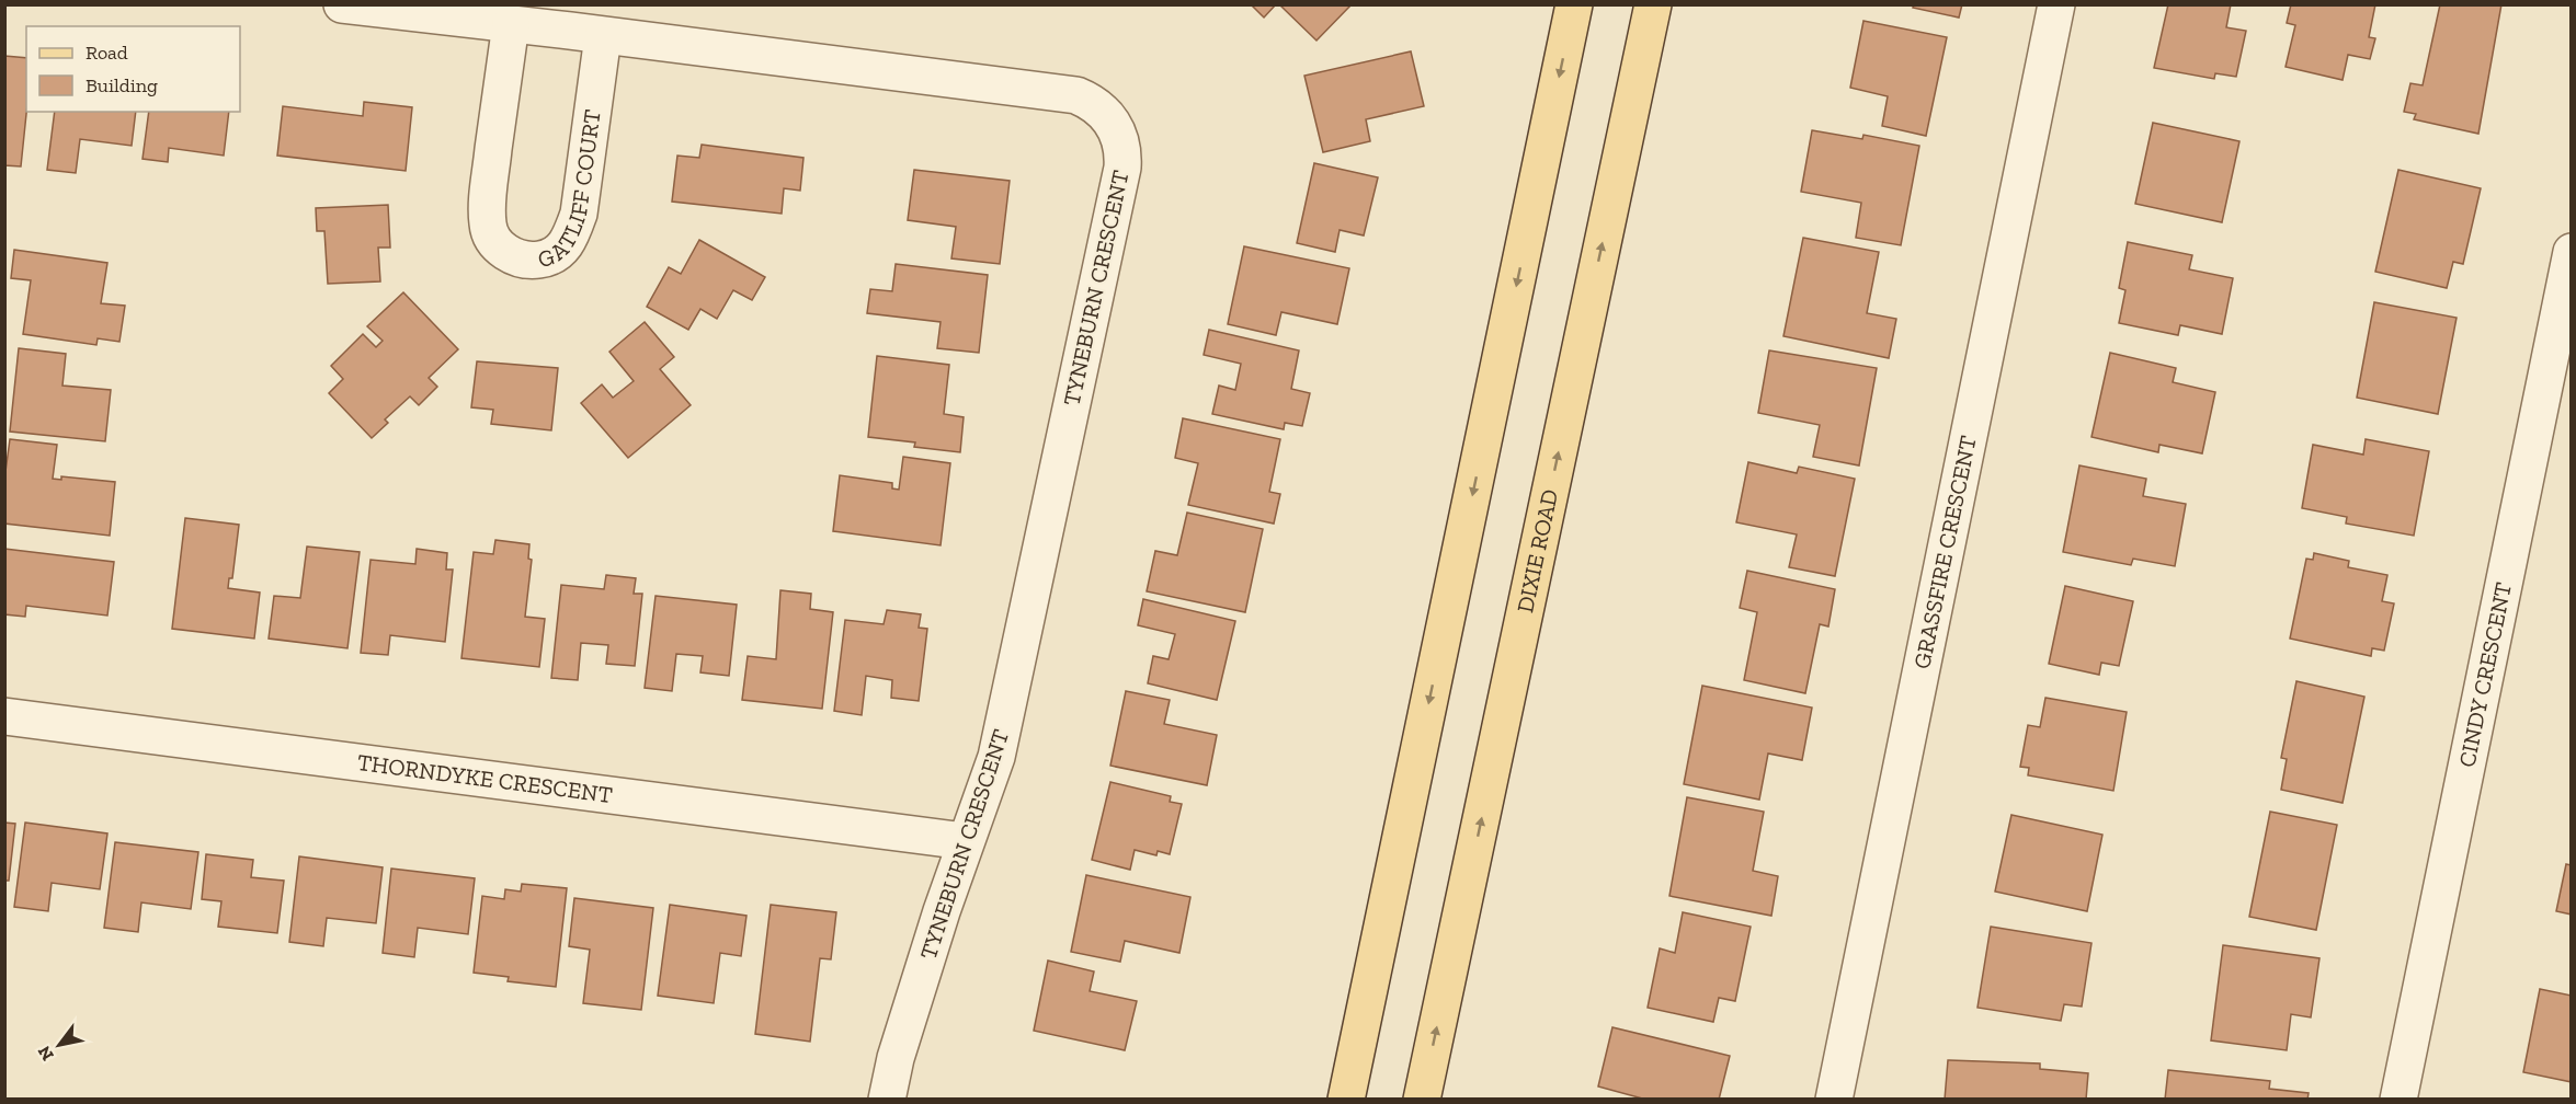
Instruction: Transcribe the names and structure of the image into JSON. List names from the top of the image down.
{
  "streets": {
    "main road": ["DIXIE ROAD"],
    "street": [
      "GATLIFF COURT",
      "TYNEBURN CRESCENT",
      "GRASSFIRE CRESCENT",
      "CINDY CRESCENT",
      "THORNDYKE CRESCENT"
    ]
  },
  "crossings": [
    ["GATLIFF COURT", "TYNEBURN CRESCENT"],
    ["TYNEBURN CRESCENT", "THORNDYKE CRESCENT"]
  ],
  "legend": ["Road", "Building"],
  "north": "bottom left"
}
